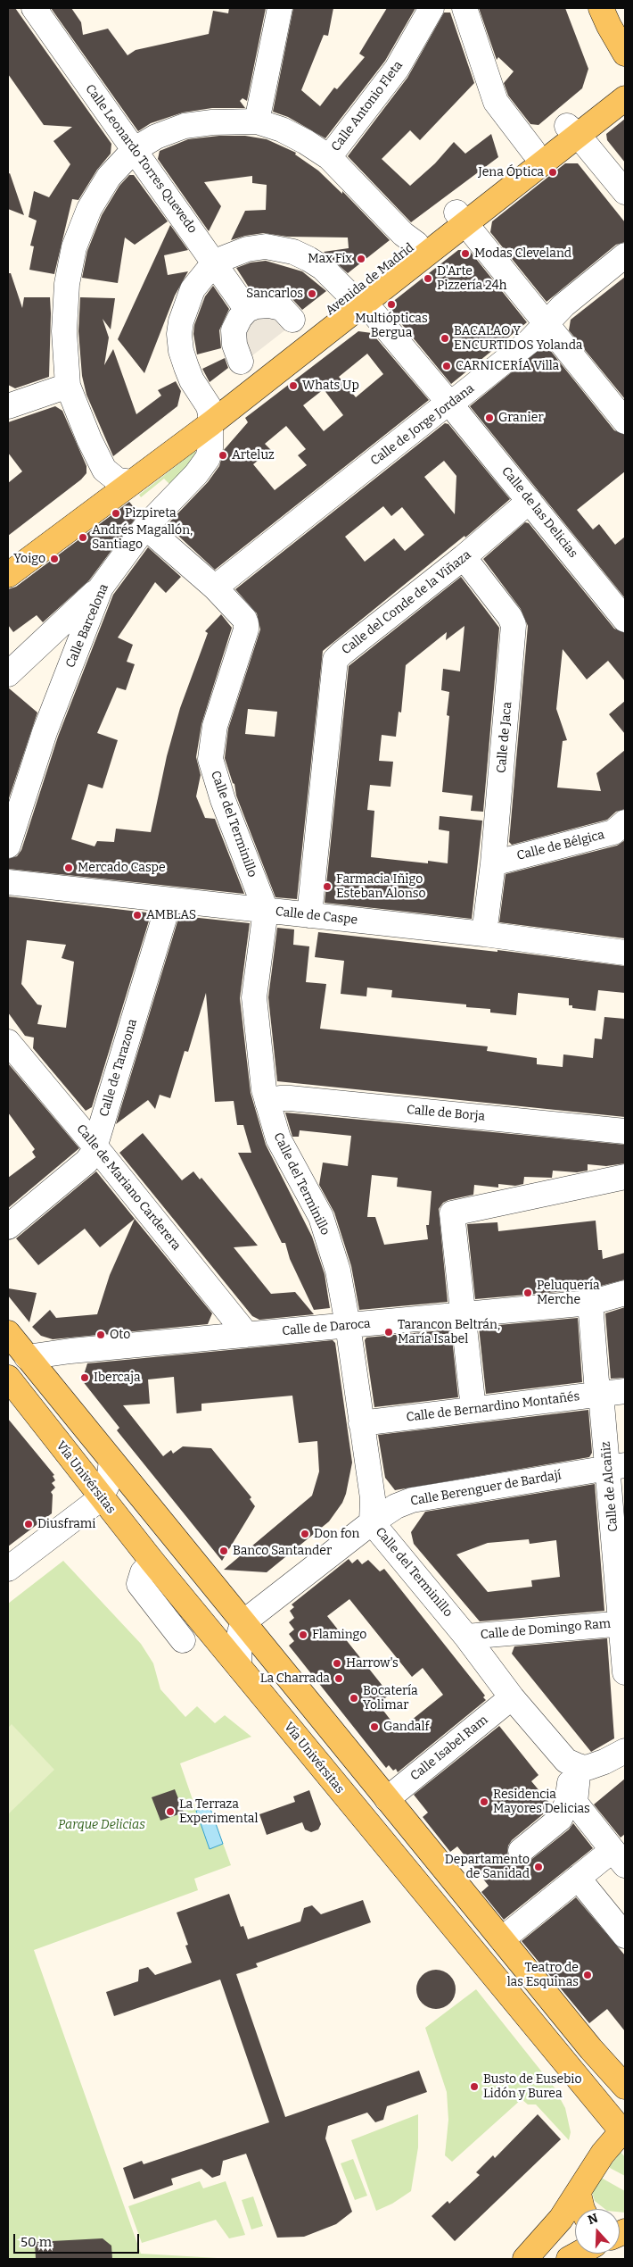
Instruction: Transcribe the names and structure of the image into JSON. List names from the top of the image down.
{
  "streets": {
    "main road": ["Avenida de Madrid", "Vía Univérsitas"],
    "street": [
      "Calle Antonio Fleta",
      "Calle Leonardo Torres Quevedo",
      "Calle de Jorge Jordana",
      "Calle de las Delicias",
      "Calle del Conde de la Viñaza",
      "Calle Barcelona",
      "Calle de Jaca",
      "Calle del Terminillo",
      "Calle de Bélgica",
      "Calle de Caspe",
      "Calle de Tarazona",
      "Calle de Borja",
      "Calle de Mariano Carderera",
      "Calle de Daroca",
      "Calle de Bernardino Montañés",
      "Calle de Alcañiz",
      "Calle Berenguer de Bardají",
      "Calle de Domingo Ram",
      "Calle Isabel Ram"
    ]
  },
  "crossings": [
    ["Calle Leonardo Torres Quevedo", "Calle de las Delicias"],
    ["Avenida de Madrid", "Calle de las Delicias"],
    ["Avenida de Madrid", "Calle Barcelona"],
    ["Calle de Jorge Jordana", "Calle del Terminillo"],
    ["Calle de las Delicias", "Calle del Conde de la Viñaza"],
    ["Calle del Conde de la Viñaza", "Calle de Jaca"],
    ["Calle del Conde de la Viñaza", "Calle de Caspe"],
    ["Calle Barcelona", "Calle del Terminillo"],
    ["Calle de Jaca", "Calle de Bélgica"],
    ["Calle de Jaca", "Calle de Caspe"],
    ["Calle del Terminillo", "Calle de Caspe"],
    ["Calle del Terminillo", "Calle de Borja"],
    ["Calle del Terminillo", "Calle de Daroca"],
    ["Calle del Terminillo", "Calle de Bernardino Montañés"],
    ["Calle del Terminillo", "Calle Berenguer de Bardají"],
    ["Calle del Terminillo", "Calle de Domingo Ram"],
    ["Calle del Terminillo", "Calle Isabel Ram"],
    ["Calle de Caspe", "Calle de Tarazona"],
    ["Calle de Tarazona", "Calle de Mariano Carderera"],
    ["Calle de Mariano Carderera", "Calle de Daroca"],
    ["Calle de Daroca", "Calle de Alcañiz"],
    ["Calle de Bernardino Montañés", "Calle de Alcañiz"],
    ["Calle de Alcañiz", "Calle Berenguer de Bardají"],
    ["Calle de Alcañiz", "Calle de Domingo Ram"]
  ],
  "parks": ["Parque Delicias"],
  "places": [
    "Jena Óptica",
    "Modas Cleveland",
    "Max Fix",
    "D'Arte Pizzería 24h",
    "Sancarlos",
    "Multiópticas Bergua",
    "BACALAO Y ENCURTIDOS Yolanda",
    "CARNICERÍA Villa",
    "Whats Up",
    "Granier",
    "Arteluz",
    "Pizpireta",
    "Andrés Magallón, Santiago",
    "Yoigo",
    "Mercado Caspe",
    "Farmacia Iñigo Esteban Alonso",
    "AMBLAS",
    "Peluquería Merche",
    "Tarancon Beltrán, María Isabel",
    "Oto",
    "Ibercaja",
    "Diusframi",
    "Don fon",
    "Banco Santander",
    "Flamingo",
    "Harrow's",
    "La Charrada",
    "Bocatería Yolimar",
    "Gandalf",
    "Residencia Mayores Delicias",
    "La Terraza Experimental",
    "Departamento de Sanidad",
    "Teatro de las Esquinas",
    "Busto de Eusebio Lidón y Burea"
  ],
  "scale_bar": "50 m",
  "north": "top"
}
